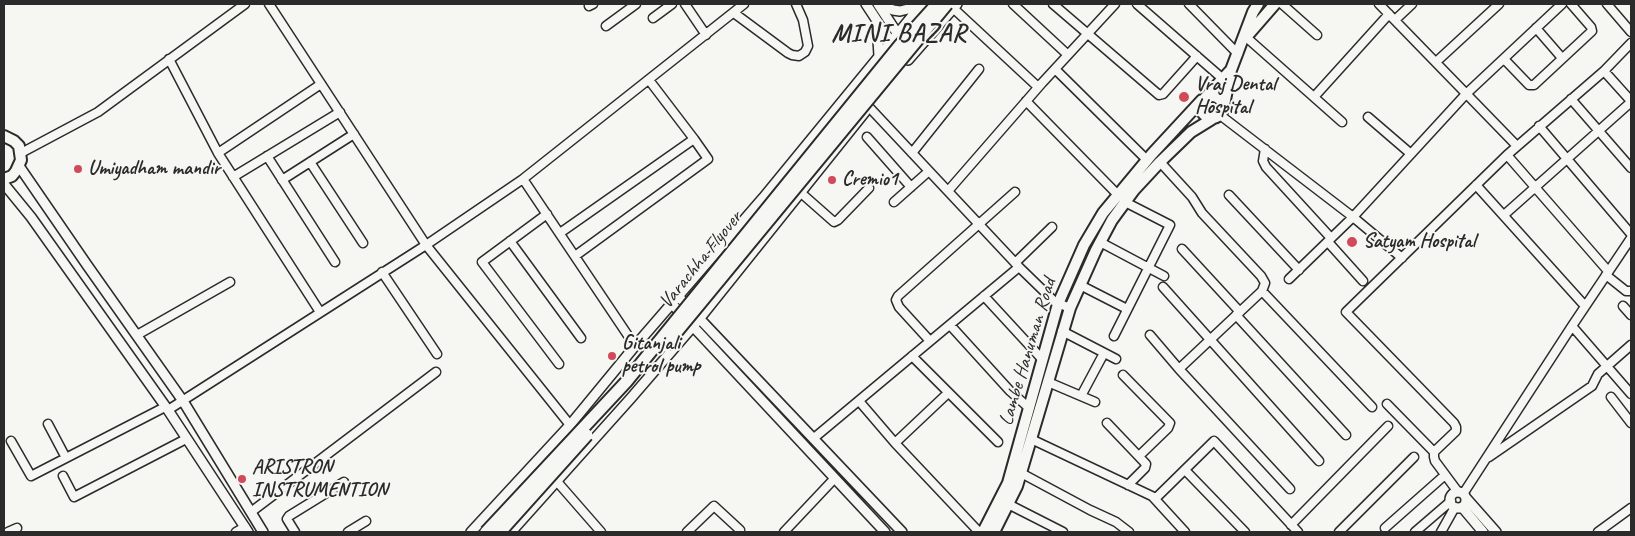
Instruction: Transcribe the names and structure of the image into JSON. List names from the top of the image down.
{
  "streets": {
    "main road": ["Varachha Flyover", "Lambe Hanuman Road"]
  },
  "districts": ["MINI BAZAR"],
  "places": [
    "Vraj Dental Hospital",
    "Umiyadham mandir",
    "Cremio1",
    "Satyam Hospital",
    "Gitanjali petrol pump",
    "ARISTRON INSTRUMENTION"
  ]
}
